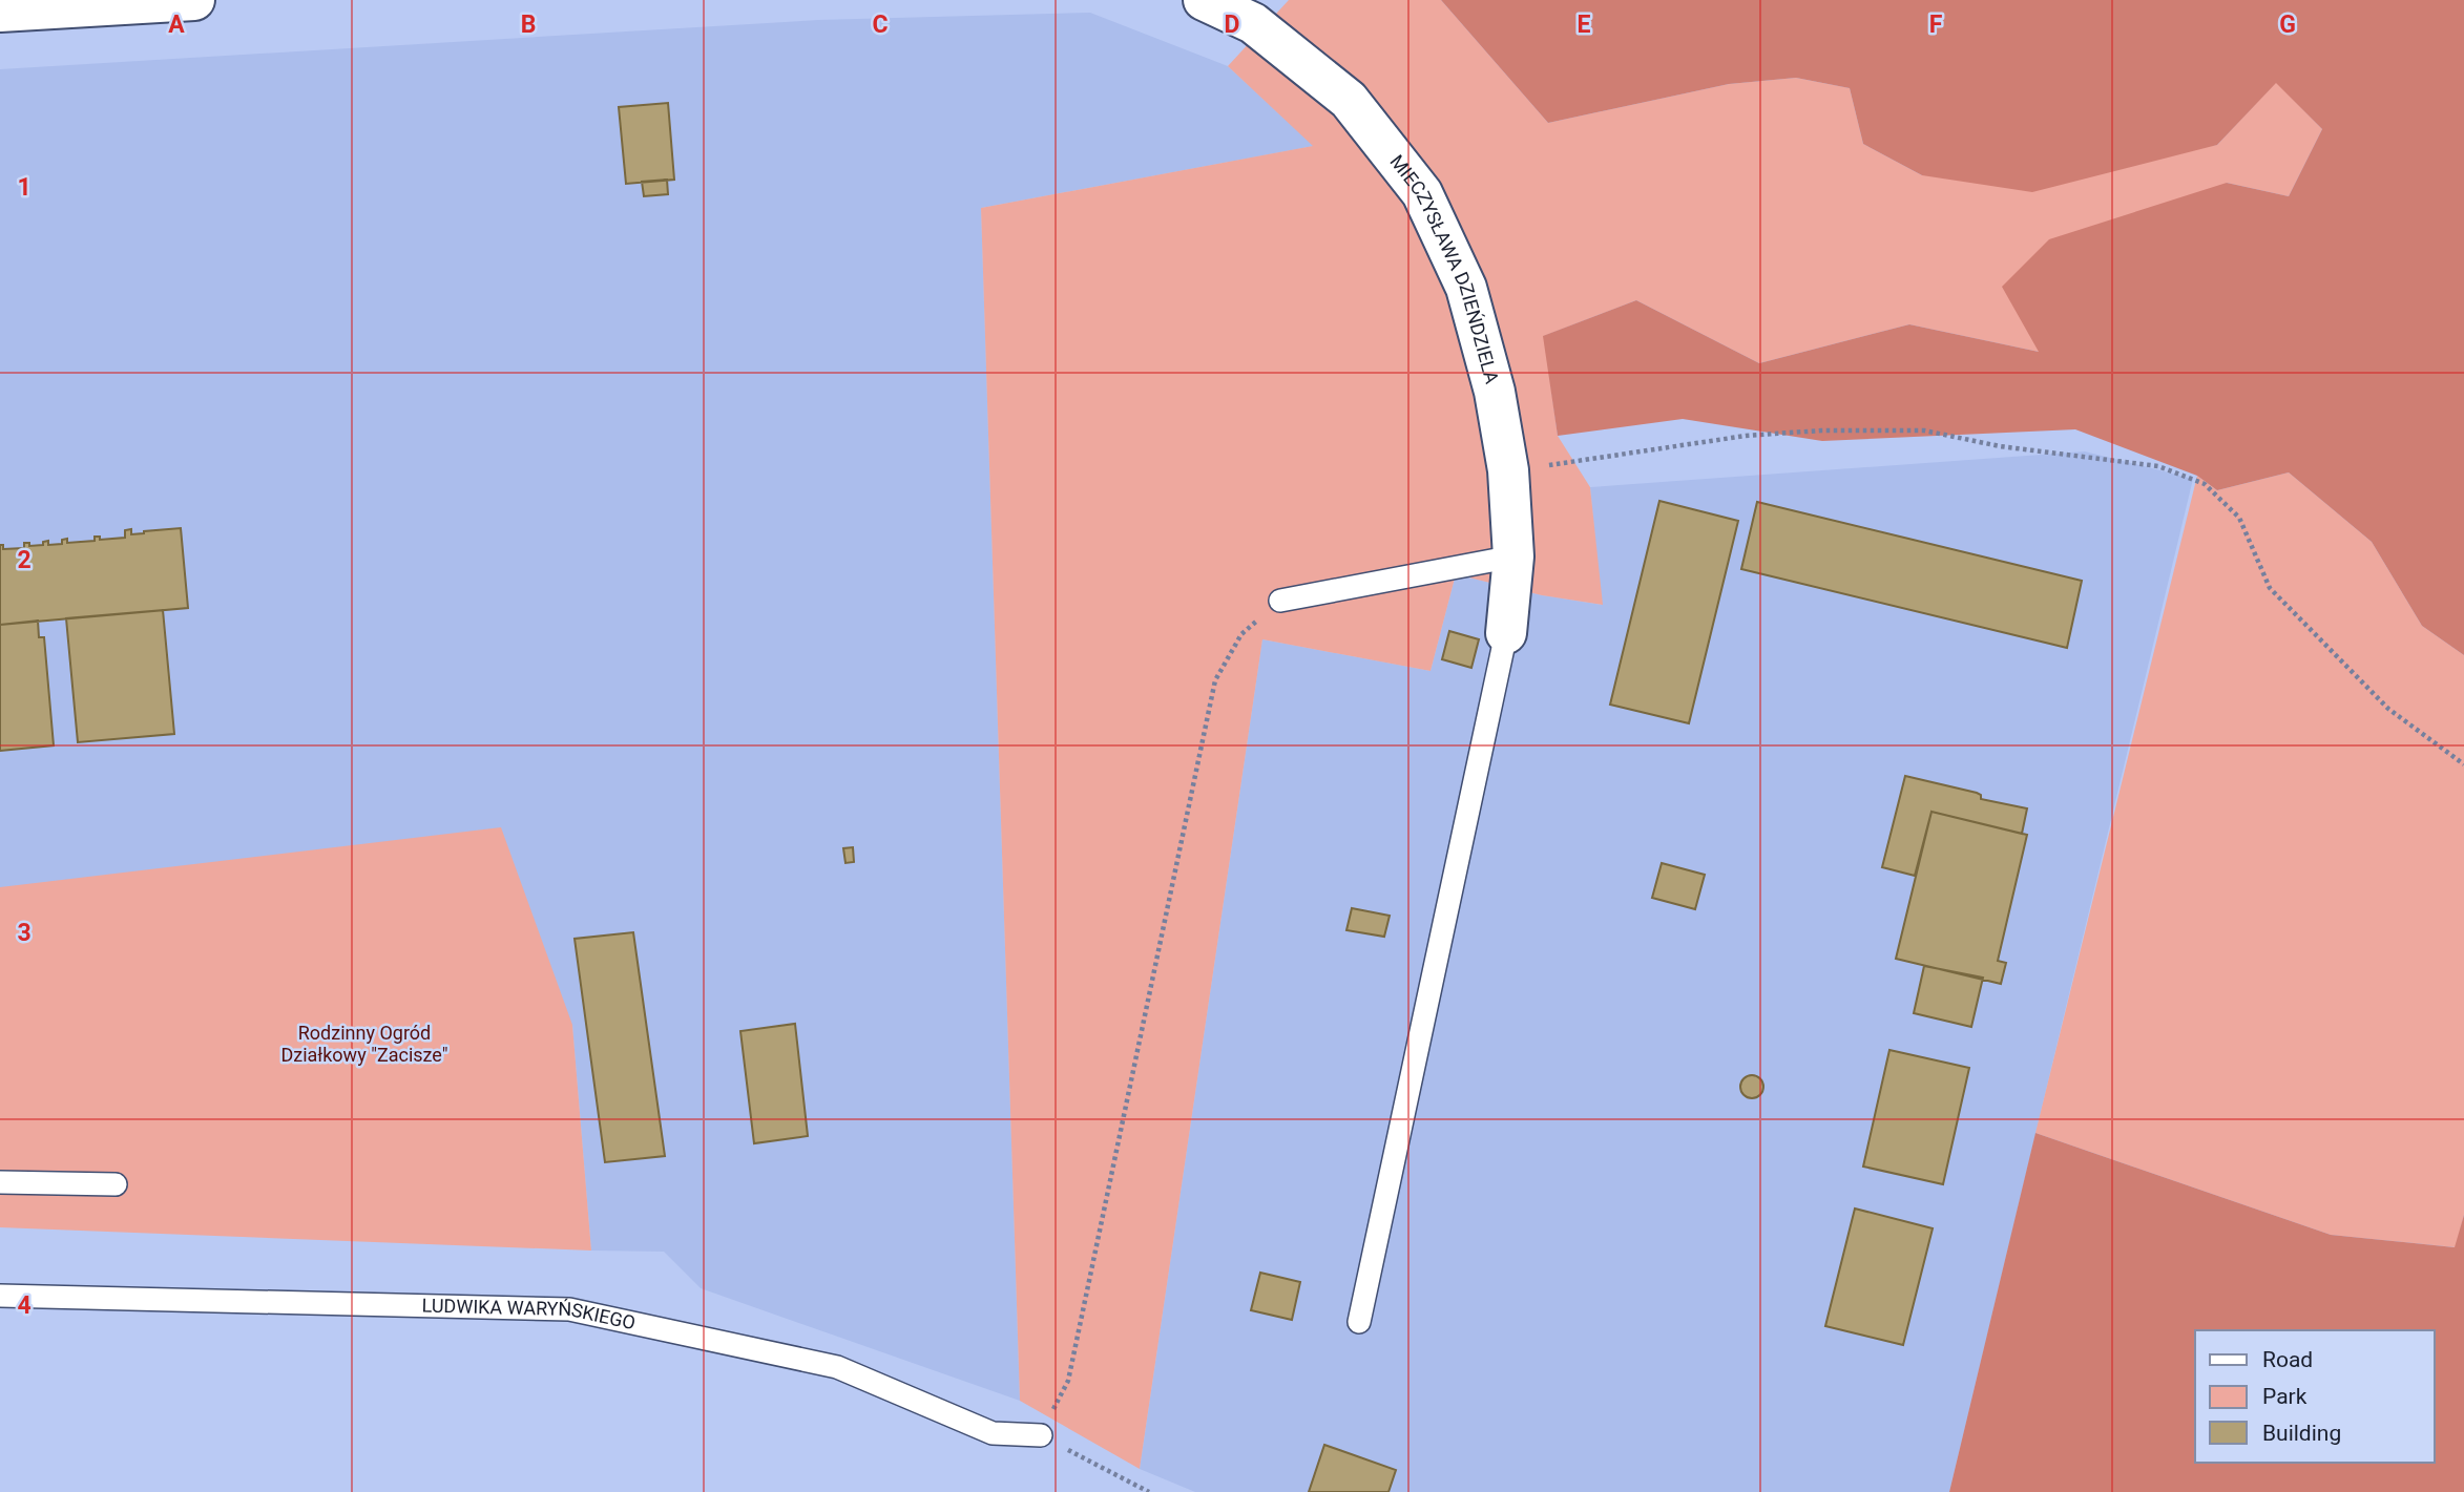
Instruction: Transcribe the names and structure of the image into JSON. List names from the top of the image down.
{
  "streets": {
    "street": ["MIECZYSŁAWA DZIEŃDZIELA"],
    "lane": ["LUDWIKA WARYŃSKIEGO"]
  },
  "parks": ["Rodzinny Ogród Działkowy \"Zacisze\""],
  "legend": ["Road", "Park", "Building"],
  "grid": {
    "columns": [
      "A",
      "B",
      "C",
      "D",
      "E",
      "F",
      "G"
    ],
    "rows": [
      "1",
      "2",
      "3",
      "4"
    ]
  }
}
